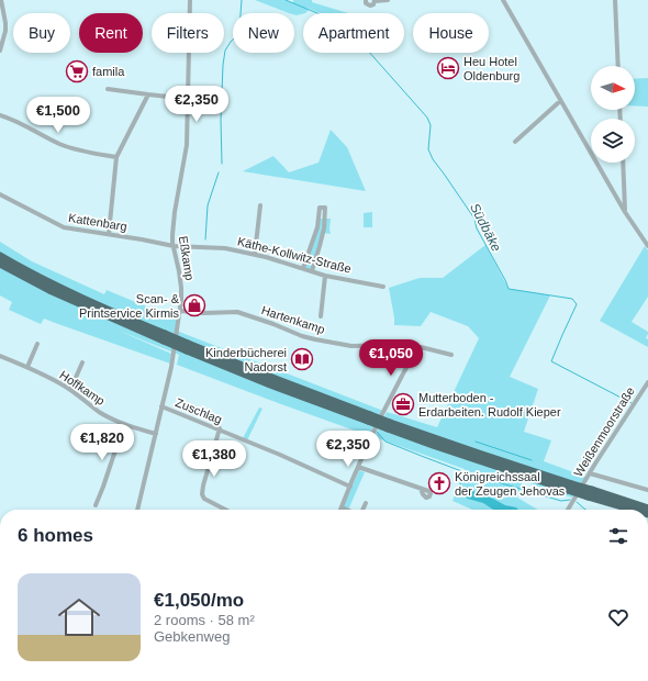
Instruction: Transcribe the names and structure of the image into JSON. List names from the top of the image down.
{
  "streets": {
    "street": [
      "Kattenbarg",
      "Käthe-Kollwitz-Straße",
      "Eßkamp",
      "Hartenkamp",
      "Hoffkamp",
      "Zuschlag",
      "Weißenmoorstraße"
    ]
  },
  "crossings": [
    ["Kattenbarg", "Käthe-Kollwitz-Straße"],
    ["Kattenbarg", "Eßkamp"],
    ["Käthe-Kollwitz-Straße", "Eßkamp"],
    ["Eßkamp", "Hartenkamp"],
    ["Eßkamp", "Hoffkamp"],
    ["Eßkamp", "Zuschlag"]
  ],
  "water": ["Südbäke"],
  "places": {
    "hotel": ["Heu Hotel Oldenburg"],
    "supermarket": ["famila"],
    "shop": ["Scan- & Printservice Kirmis"],
    "library": ["Kinderbücherei Nadorst"],
    "office": ["Mutterboden - Erdarbeiten. Rudolf Kieper"],
    "church": ["Königreichssaal der Zeugen Jehovas"]
  },
  "north": "right",
  "page": {
    "chip": [
      "Buy",
      "Rent",
      "Filters",
      "New",
      "Apartment",
      "House"
    ],
    "price": [
      "€2,350",
      "€1,500",
      "€1,050",
      "€1,820",
      "€2,350",
      "€1,380"
    ],
    "heading": "6 homes",
    "list": [
      {
        "name": "€1,050/mo",
        "note": "2 rooms · 58 m² · Gebkenweg"
      }
    ]
  }
}
